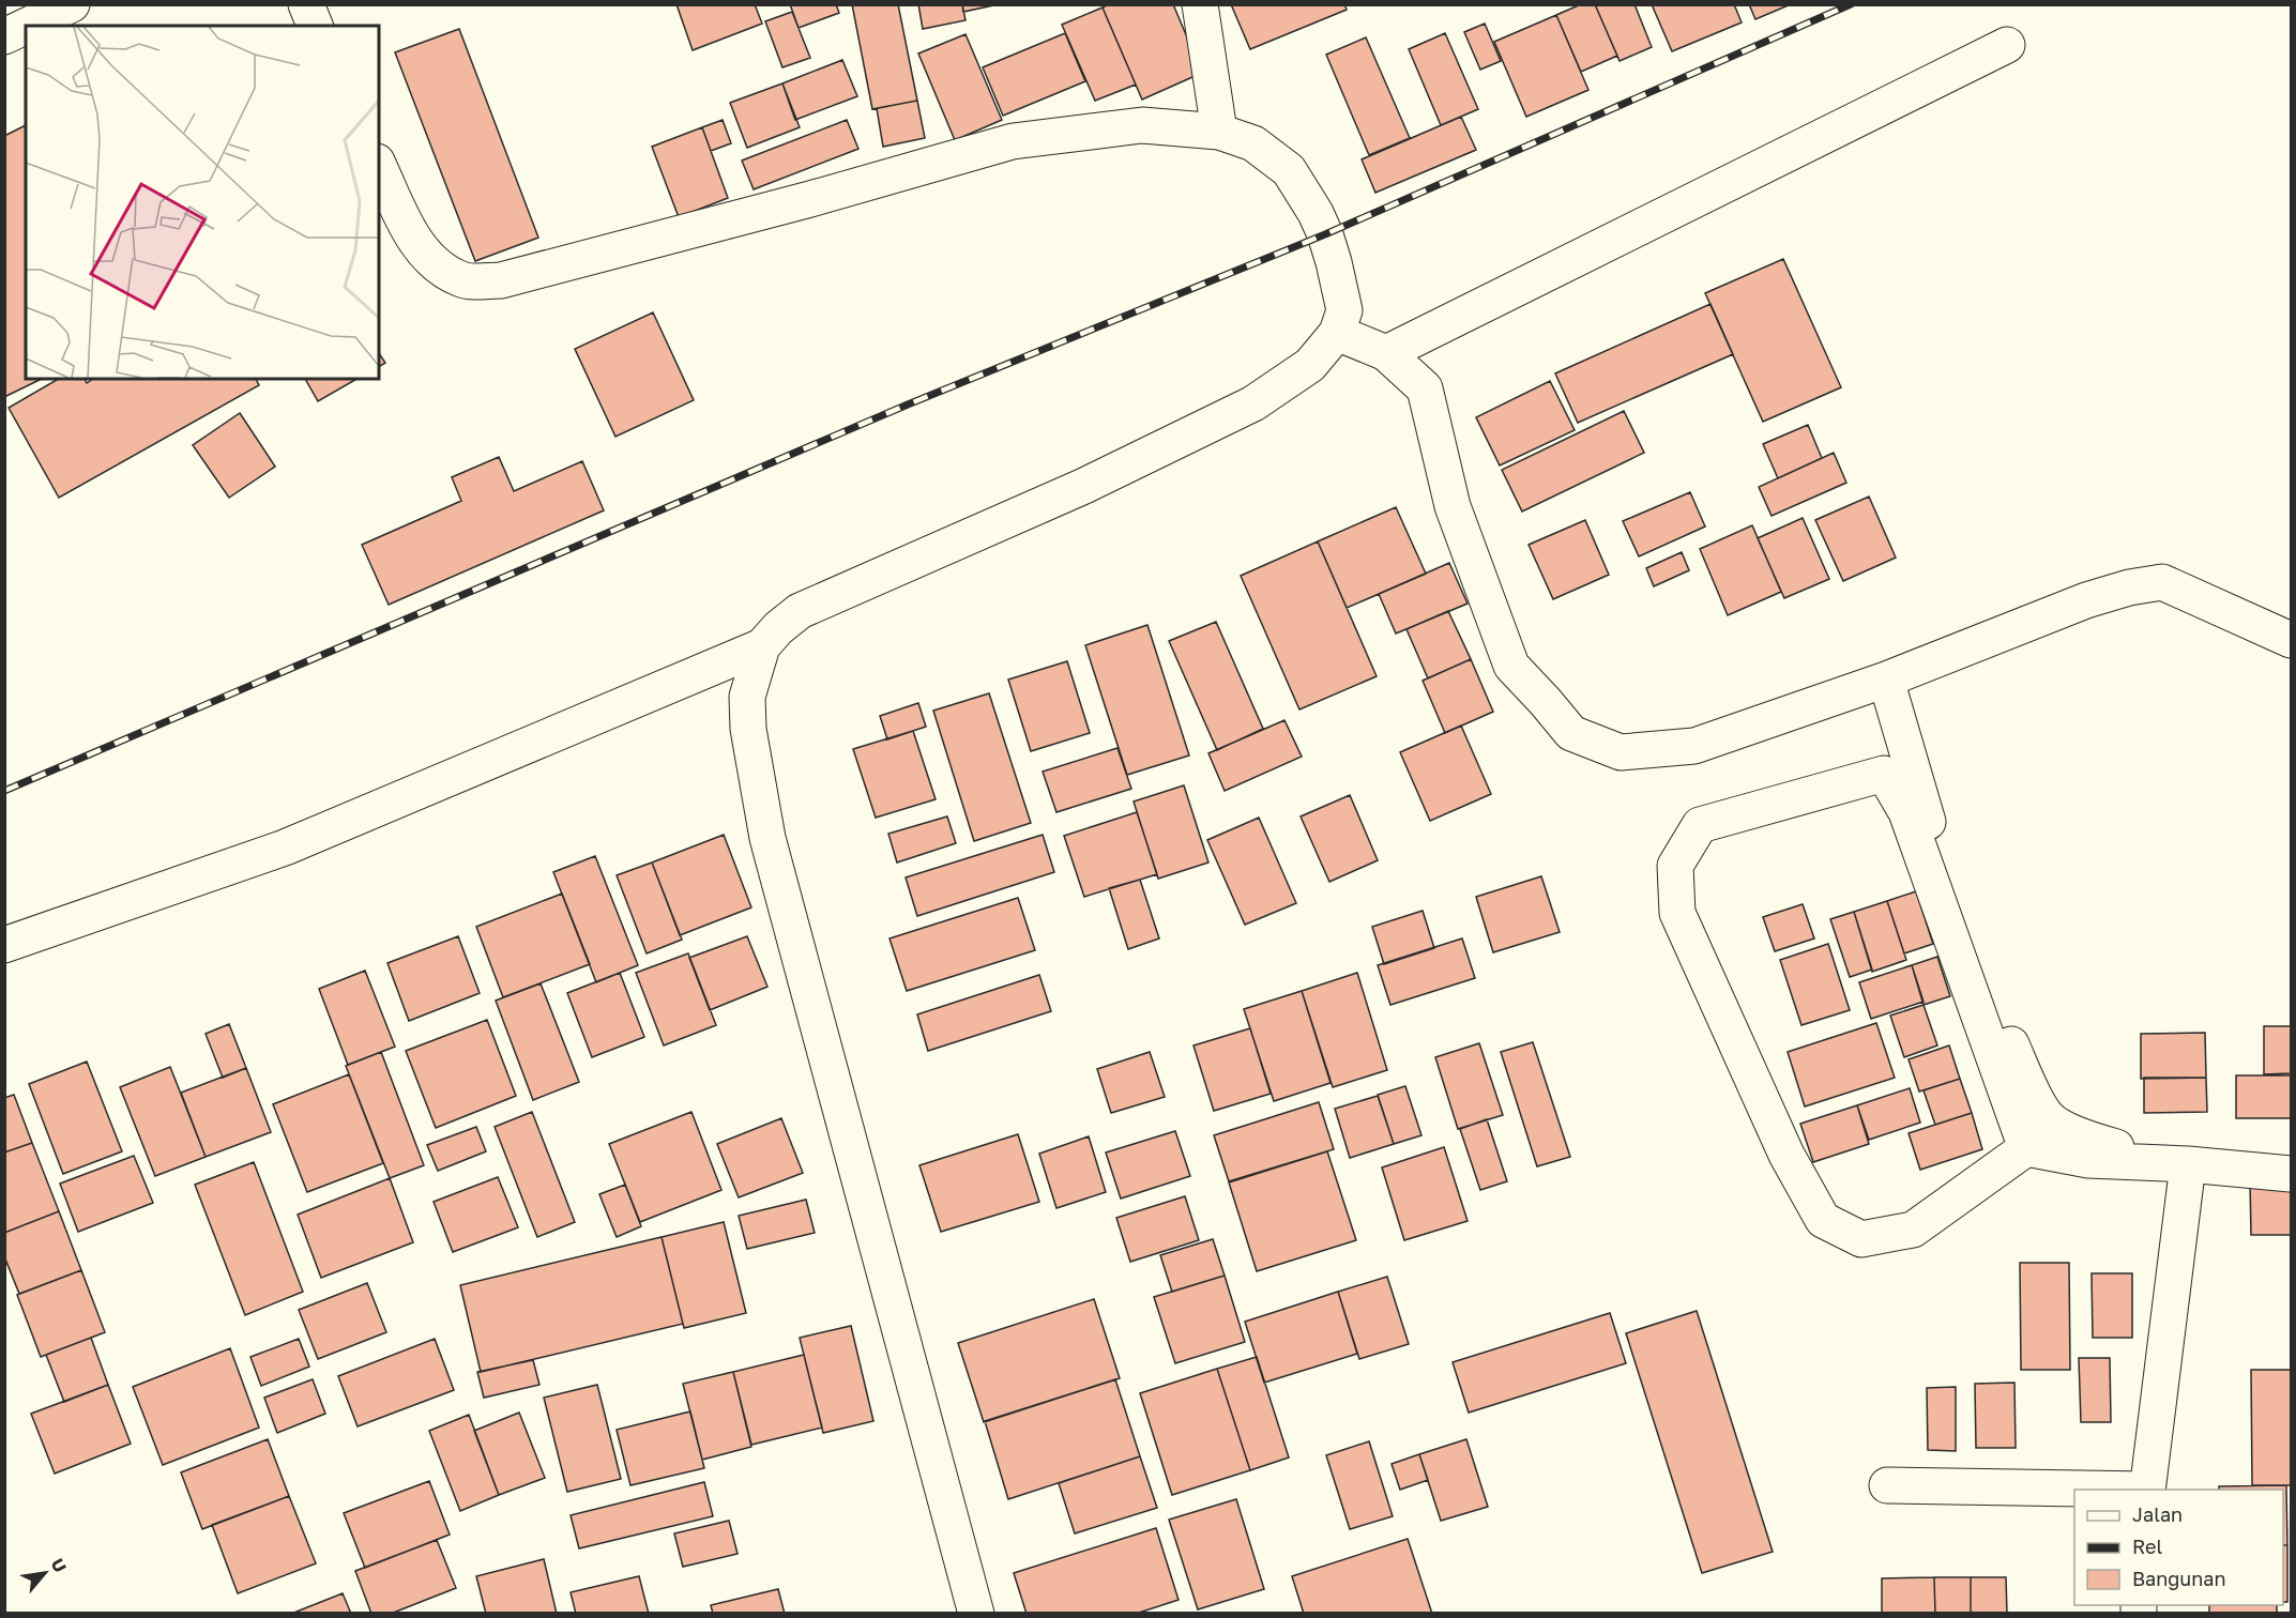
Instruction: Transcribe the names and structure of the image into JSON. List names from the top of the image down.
{
  "legend": ["Jalan", "Rel", "Bangunan"],
  "north": "top right"
}
